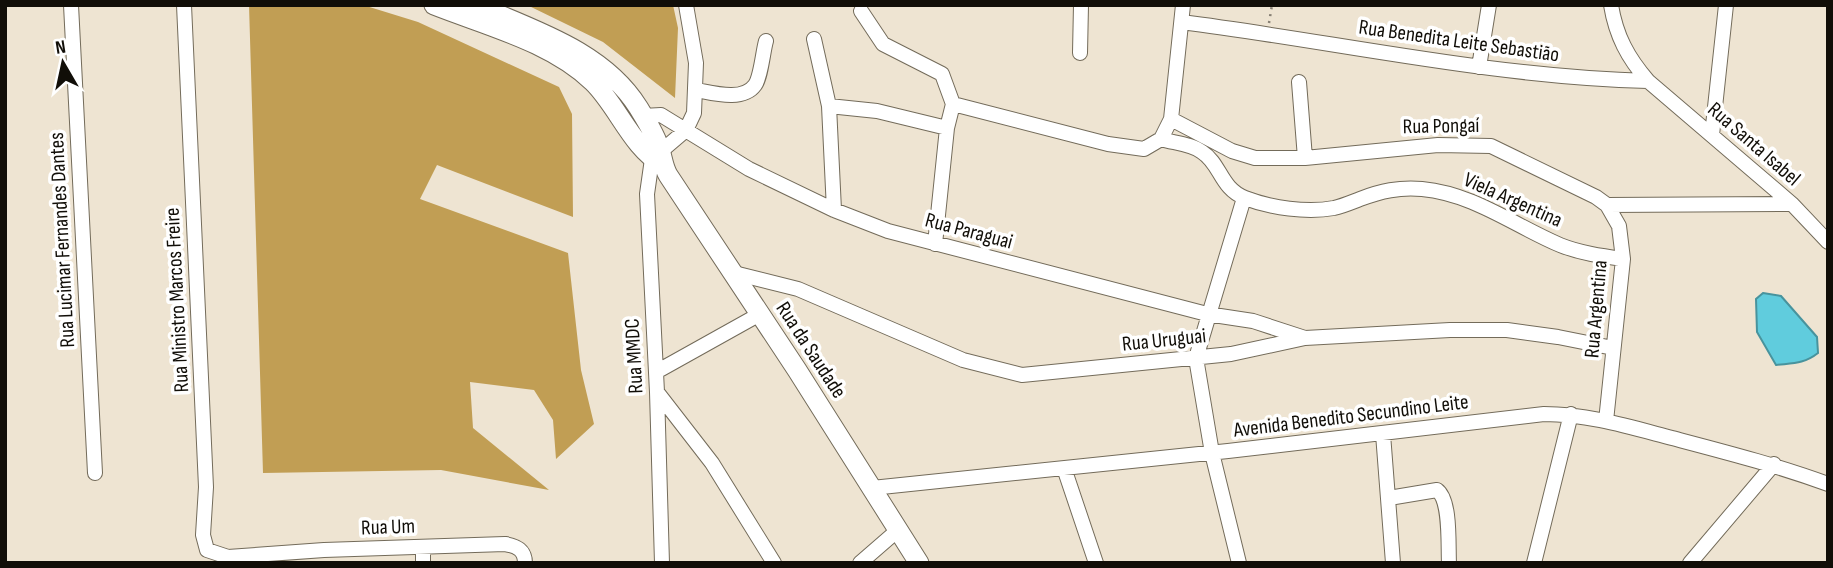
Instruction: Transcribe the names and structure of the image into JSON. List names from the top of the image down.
{
  "streets": {
    "main road": ["Rua da Saudade"],
    "street": [
      "Rua Benedita Leite Sebastião",
      "Rua Pongaí",
      "Rua Santa Isabel",
      "Viela Argentina",
      "Rua Paraguai",
      "Rua Lucimar Fernandes Dantes",
      "Rua Ministro Marcos Freire",
      "Rua Argentina",
      "Rua Uruguai",
      "Rua MMDC",
      "Avenida Benedito Secundino Leite",
      "Rua Um"
    ]
  },
  "crossings": [
    ["Rua Benedita Leite Sebastião", "Rua Santa Isabel"],
    ["Rua Pongaí", "Rua Argentina"],
    ["Viela Argentina", "Rua Argentina"],
    ["Rua Paraguai", "Rua Uruguai"],
    ["Rua Ministro Marcos Freire", "Rua Um"],
    ["Rua Argentina", "Rua Uruguai"],
    ["Rua Argentina", "Avenida Benedito Secundino Leite"],
    ["Rua Uruguai", "Rua da Saudade"],
    ["Rua da Saudade", "Rua MMDC"],
    ["Rua da Saudade", "Avenida Benedito Secundino Leite"]
  ],
  "north": "top"
}
